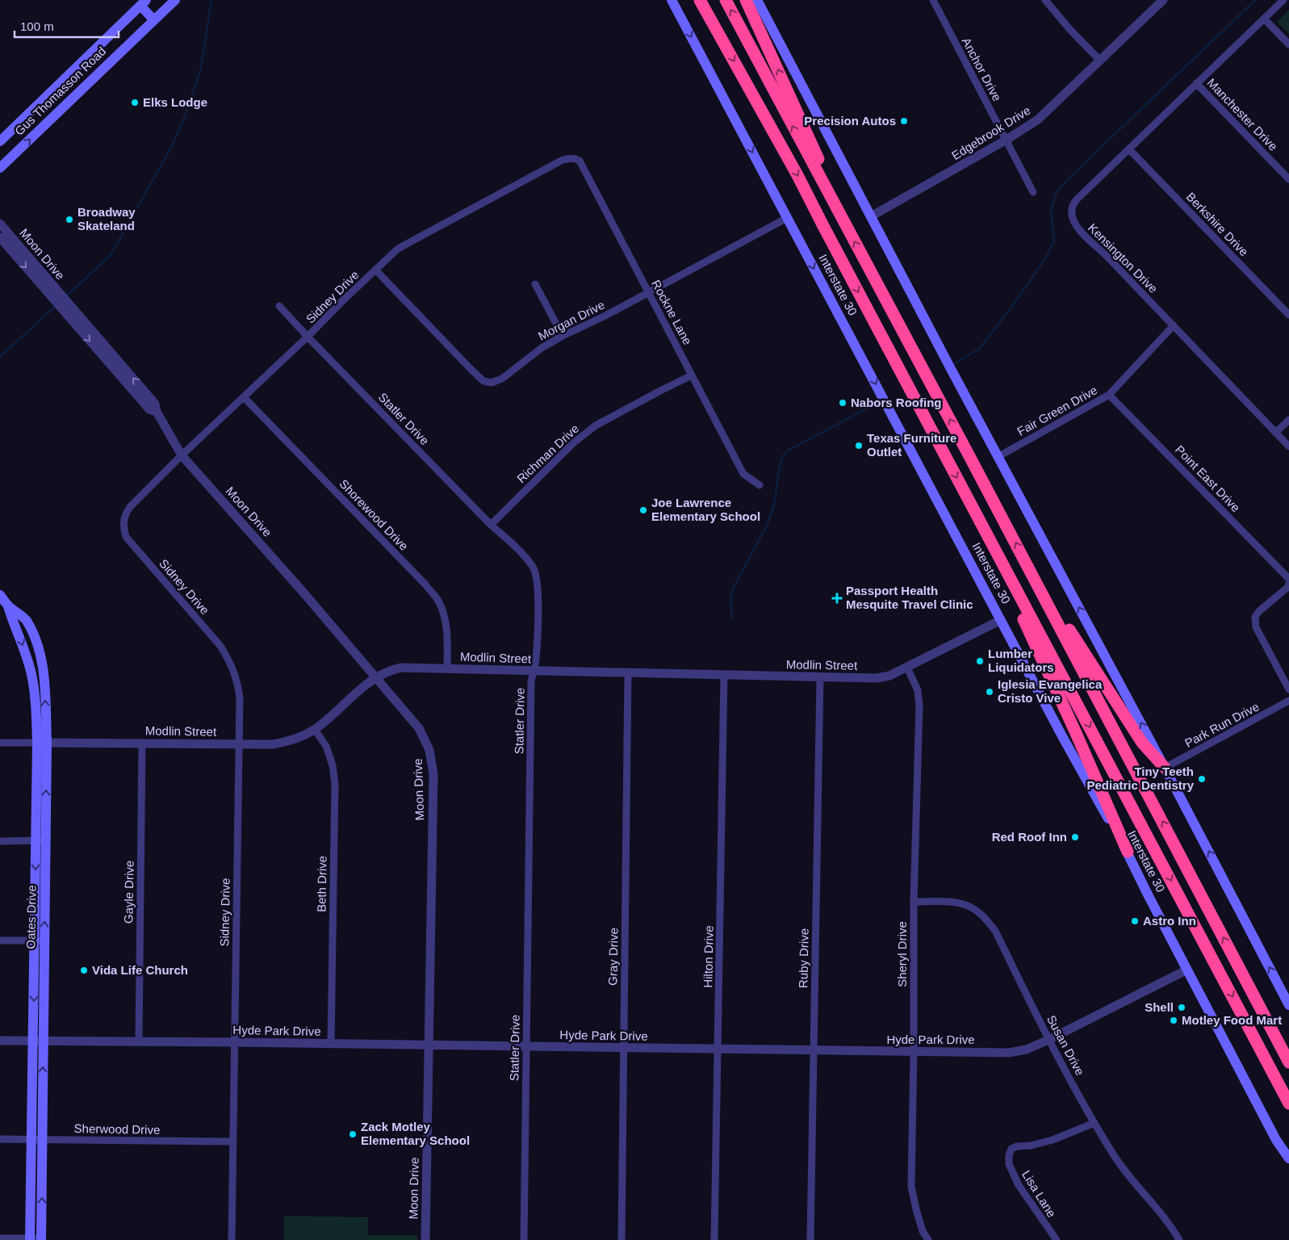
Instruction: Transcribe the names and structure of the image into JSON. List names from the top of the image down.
{
  "streets": {
    "main road": ["Gus Thomasson Road", "Interstate 30", "Oates Drive"],
    "street": [
      "Anchor Drive",
      "Manchester Drive",
      "Edgebrook Drive",
      "Berkshire Drive",
      "Moon Drive",
      "Kensington Drive",
      "Sidney Drive",
      "Rockne Lane",
      "Morgan Drive",
      "Fair Green Drive",
      "Statler Drive",
      "Richman Drive",
      "Point East Drive",
      "Shorewood Drive",
      "Modlin Street",
      "Park Run Drive",
      "Beth Drive",
      "Gayle Drive",
      "Sheryl Drive",
      "Gray Drive",
      "Hilton Drive",
      "Ruby Drive",
      "Hyde Park Drive",
      "Susan Drive",
      "Sherwood Drive",
      "Lisa Lane"
    ]
  },
  "crossings": [
    ["Anchor Drive", "Edgebrook Drive"],
    ["Manchester Drive", "Kensington Drive"],
    ["Berkshire Drive", "Kensington Drive"],
    ["Moon Drive", "Sidney Drive"],
    ["Moon Drive", "Modlin Street"],
    ["Moon Drive", "Hyde Park Drive"],
    ["Kensington Drive", "Fair Green Drive"],
    ["Interstate 30", "Morgan Drive"],
    ["Interstate 30", "Modlin Street"],
    ["Interstate 30", "Hyde Park Drive"],
    ["Sidney Drive", "Rockne Lane"],
    ["Sidney Drive", "Morgan Drive"],
    ["Sidney Drive", "Statler Drive"],
    ["Sidney Drive", "Shorewood Drive"],
    ["Sidney Drive", "Modlin Street"],
    ["Sidney Drive", "Hyde Park Drive"],
    ["Sidney Drive", "Sherwood Drive"],
    ["Rockne Lane", "Morgan Drive"],
    ["Rockne Lane", "Richman Drive"],
    ["Fair Green Drive", "Point East Drive"],
    ["Statler Drive", "Richman Drive"],
    ["Statler Drive", "Modlin Street"],
    ["Statler Drive", "Hyde Park Drive"],
    ["Shorewood Drive", "Modlin Street"],
    ["Modlin Street", "Beth Drive"],
    ["Modlin Street", "Gayle Drive"],
    ["Modlin Street", "Oates Drive"],
    ["Modlin Street", "Sheryl Drive"],
    ["Modlin Street", "Gray Drive"],
    ["Modlin Street", "Hilton Drive"],
    ["Modlin Street", "Ruby Drive"],
    ["Beth Drive", "Hyde Park Drive"],
    ["Gayle Drive", "Hyde Park Drive"],
    ["Oates Drive", "Hyde Park Drive"],
    ["Oates Drive", "Sherwood Drive"],
    ["Sheryl Drive", "Hyde Park Drive"],
    ["Sheryl Drive", "Susan Drive"],
    ["Gray Drive", "Hyde Park Drive"],
    ["Hilton Drive", "Hyde Park Drive"],
    ["Ruby Drive", "Hyde Park Drive"],
    ["Hyde Park Drive", "Susan Drive"],
    ["Susan Drive", "Lisa Lane"]
  ],
  "places": {
    "other": [
      "Elks Lodge",
      "Precision Autos",
      "Broadway Skateland",
      "Nabors Roofing",
      "Texas Furniture Outlet",
      "Joe Lawrence Elementary School",
      "Lumber Liquidators",
      "Iglesia Evangelica Cristo Vive",
      "Tiny Teeth Pediatric Dentistry",
      "Red Roof Inn",
      "Astro Inn",
      "Vida Life Church",
      "Shell",
      "Motley Food Mart",
      "Zack Motley Elementary School"
    ],
    "health": ["Passport Health Mesquite Travel Clinic"]
  },
  "scale_bar": "100 m"
}
